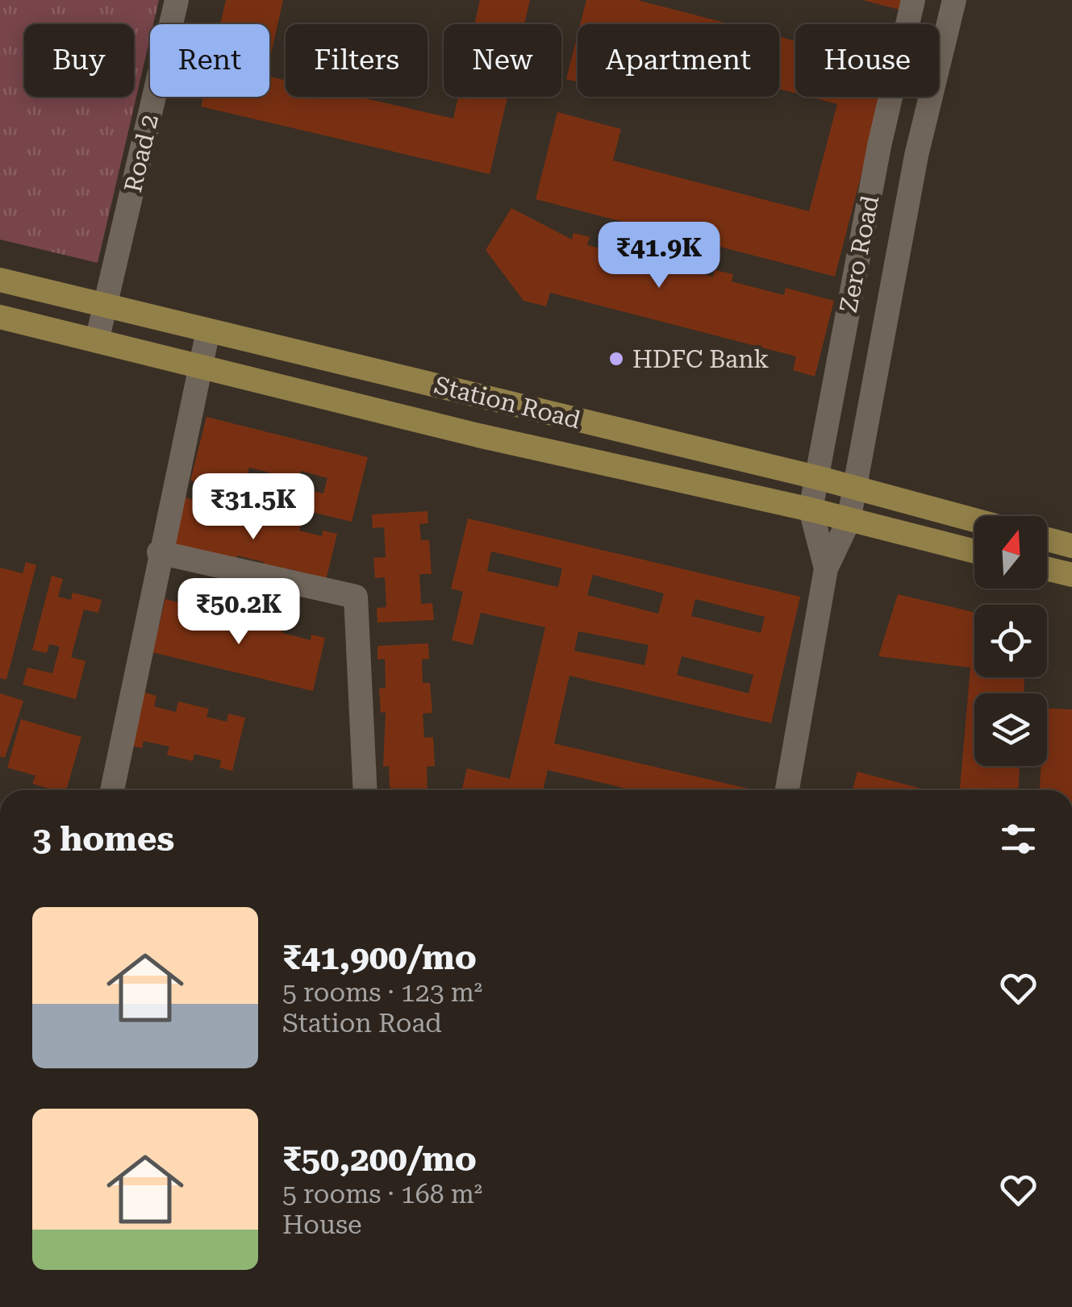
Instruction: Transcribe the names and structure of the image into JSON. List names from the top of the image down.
{
  "streets": {
    "main road": ["Station Road"],
    "street": ["Road 2", "Zero Road"]
  },
  "crossings": [
    ["Road 2", "Station Road"],
    ["Zero Road", "Station Road"]
  ],
  "places": ["HDFC Bank"],
  "north": "top",
  "page": {
    "chip": [
      "Buy",
      "Rent",
      "Filters",
      "New",
      "Apartment",
      "House"
    ],
    "price": ["₹41.9K", "₹31.5K", "₹50.2K"],
    "heading": "3 homes",
    "list": [
      {
        "name": "₹41,900/mo",
        "note": "5 rooms · 123 m² · Station Road"
      },
      {
        "name": "₹50,200/mo",
        "note": "5 rooms · 168 m² · House"
      }
    ]
  }
}
